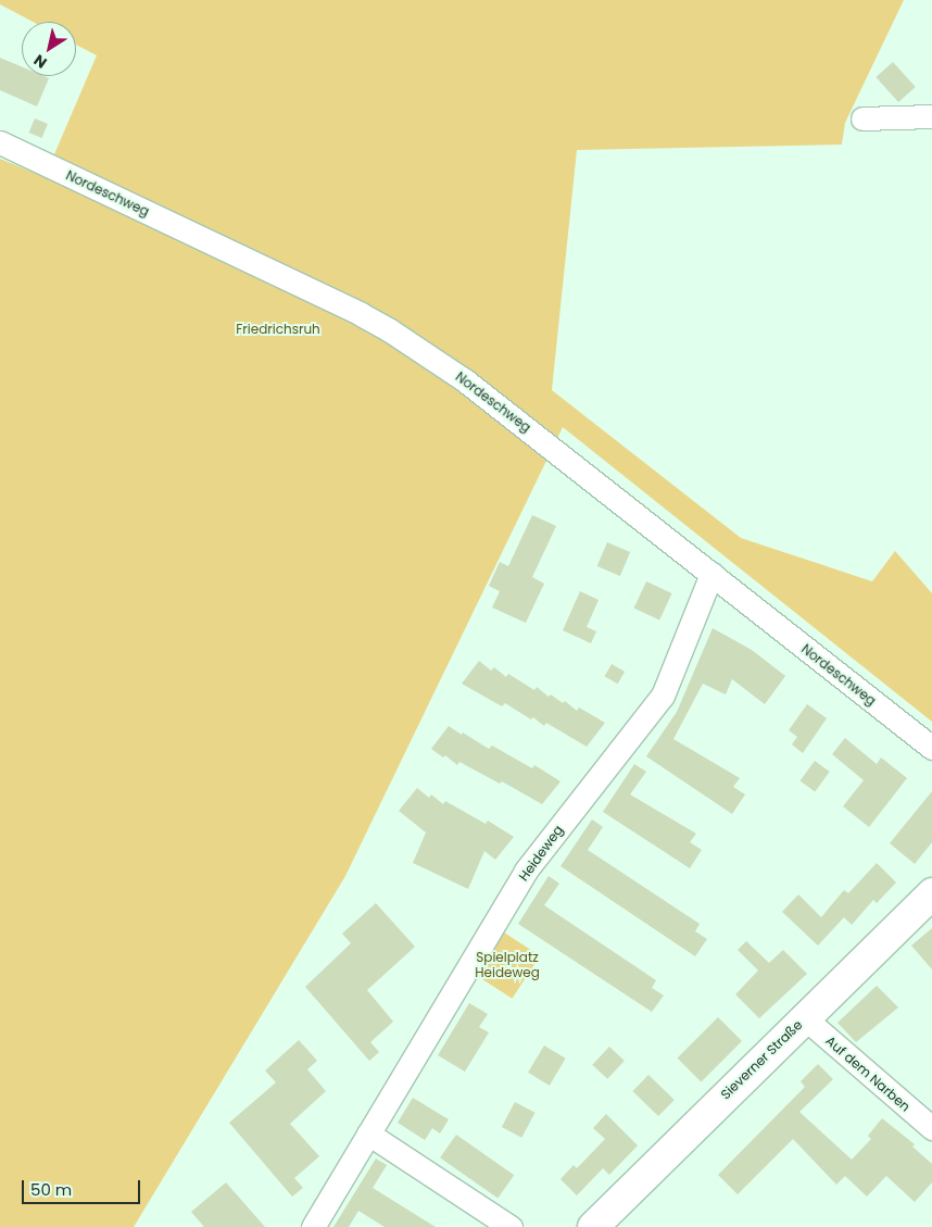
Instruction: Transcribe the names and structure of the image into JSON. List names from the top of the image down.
{
  "streets": {
    "main road": ["Sieverner Straße"],
    "street": ["Nordeschweg", "Heideweg", "Auf dem Narben"]
  },
  "crossings": [
    ["Nordeschweg", "Heideweg"],
    ["Sieverner Straße", "Auf dem Narben"]
  ],
  "parks": ["Friedrichsruh", "Spielplatz Heideweg"],
  "scale_bar": "50 m",
  "north": "bottom left"
}
